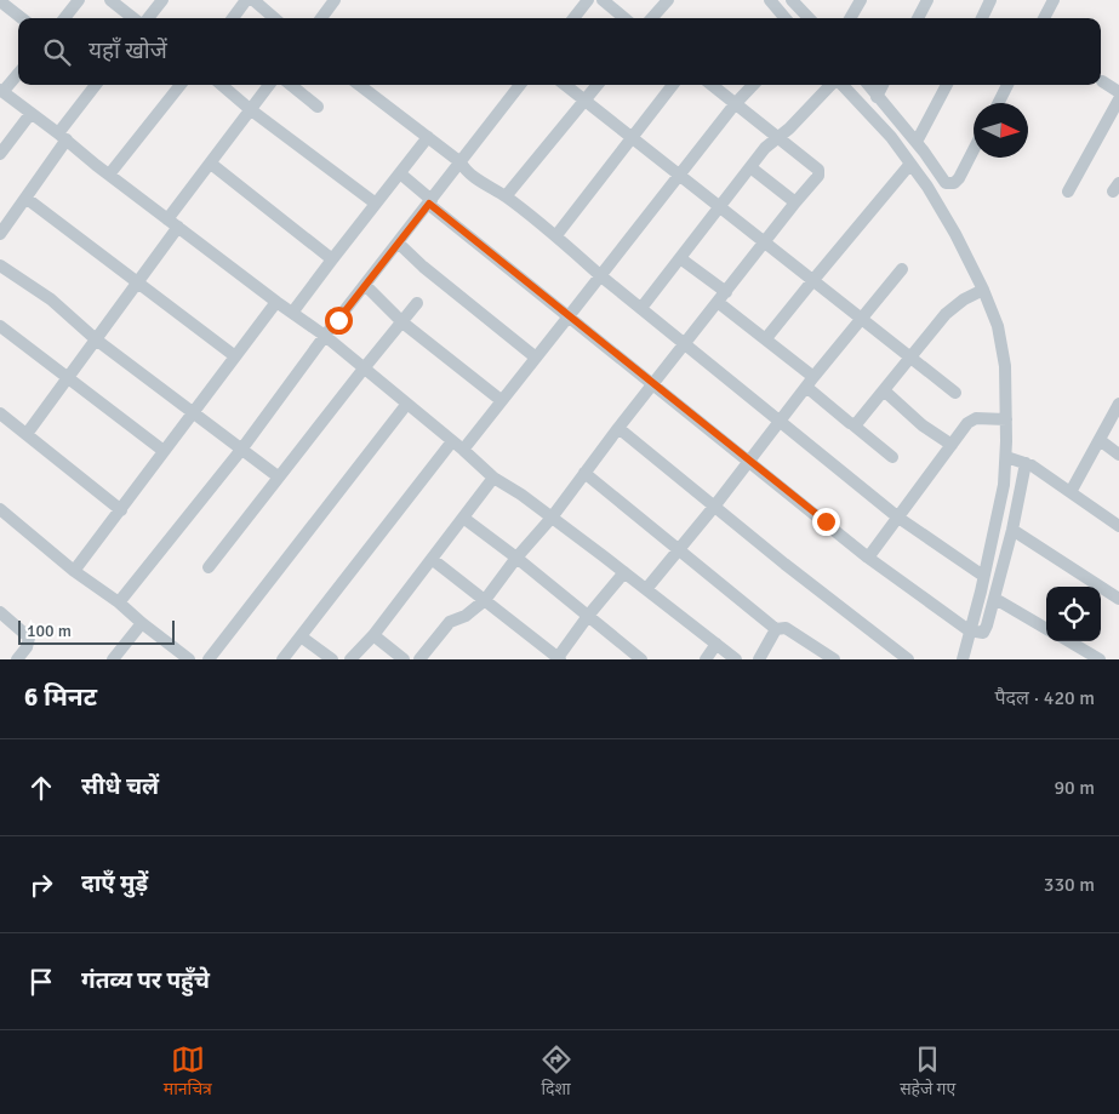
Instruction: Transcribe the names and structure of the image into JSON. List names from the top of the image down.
{
  "scale_bar": "100 m",
  "north": "right",
  "page": {
    "search": "यहाँ खोजें",
    "scale": "100 m",
    "heading": ["6 मिनट", "पैदल · 420 m"],
    "list": [
      ["सीधे चलें", "90 m"],
      ["दाएँ मुड़ें", "330 m"],
      "गंतव्य पर पहुँचे"
    ],
    "nav": ["मानचित्र", "दिशा", "सहेजे गए"]
  }
}
